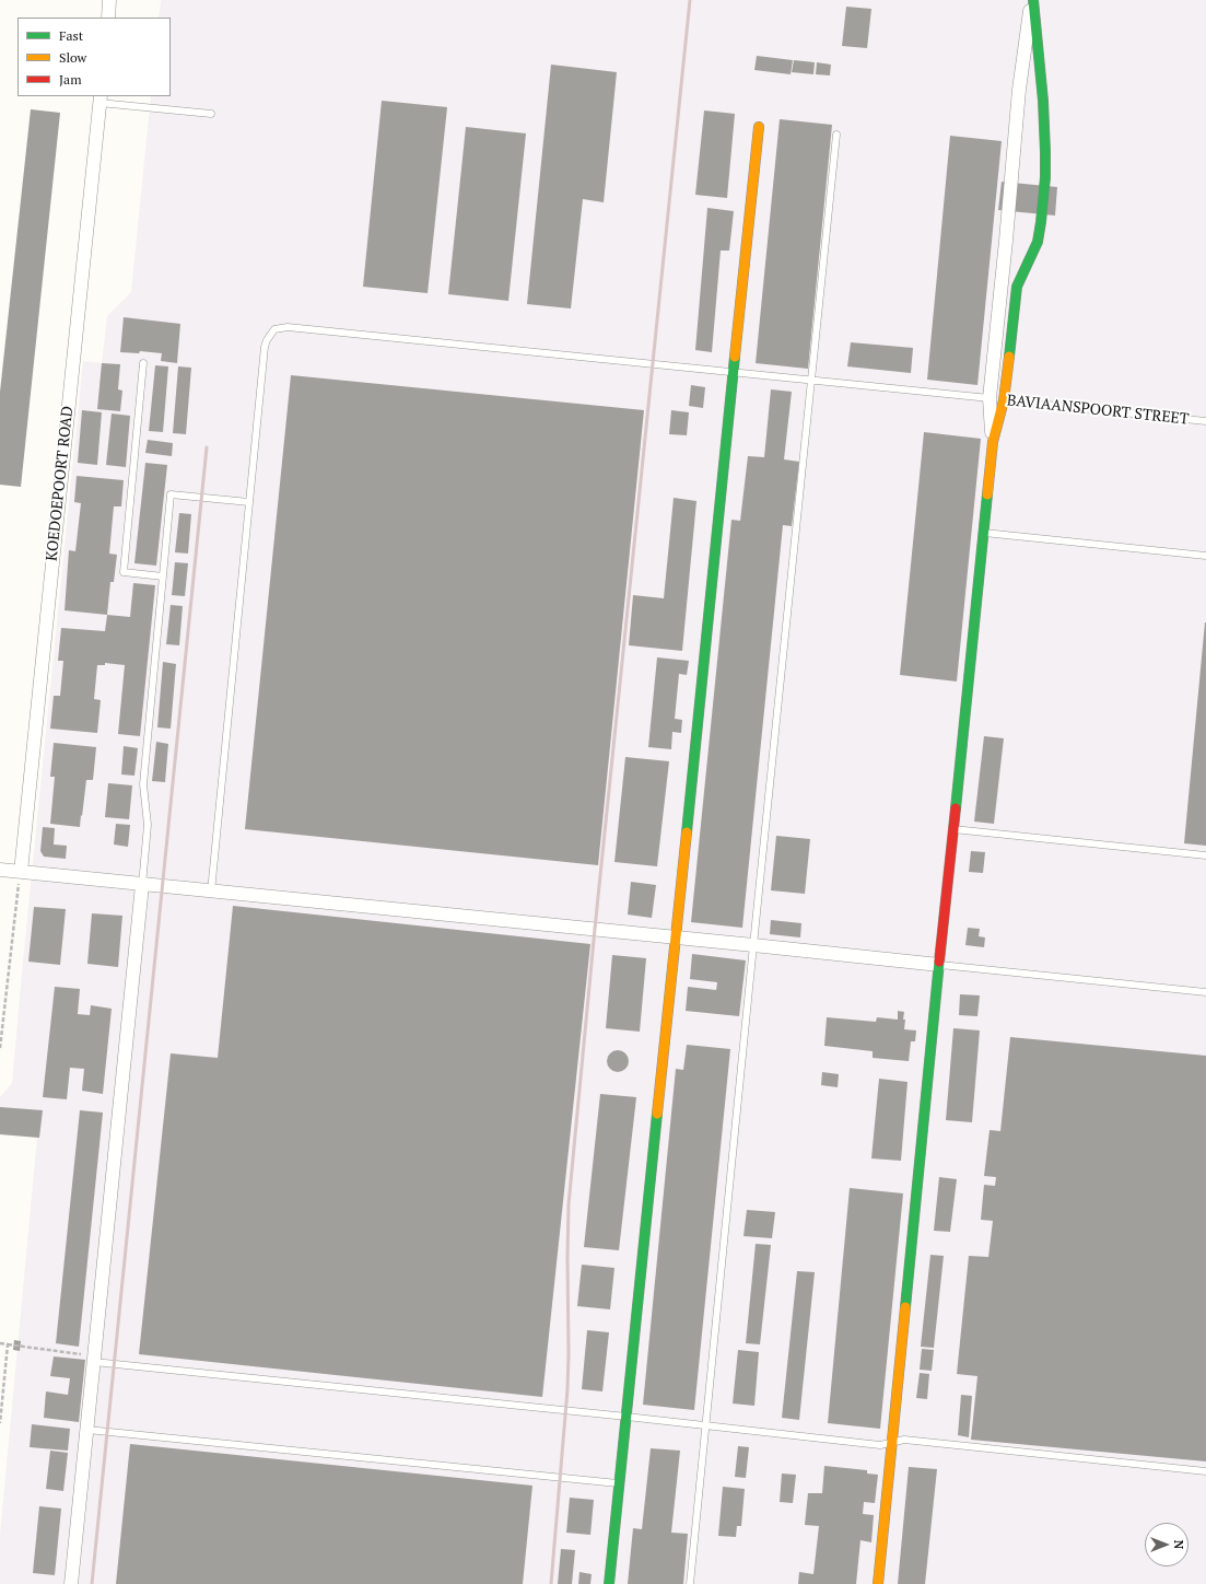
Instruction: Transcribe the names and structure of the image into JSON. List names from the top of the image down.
{
  "streets": {
    "street": ["BAVIAANSPOORT STREET", "KOEDOEPOORT ROAD"]
  },
  "legend": ["Fast", "Slow", "Jam"],
  "north": "right"
}
